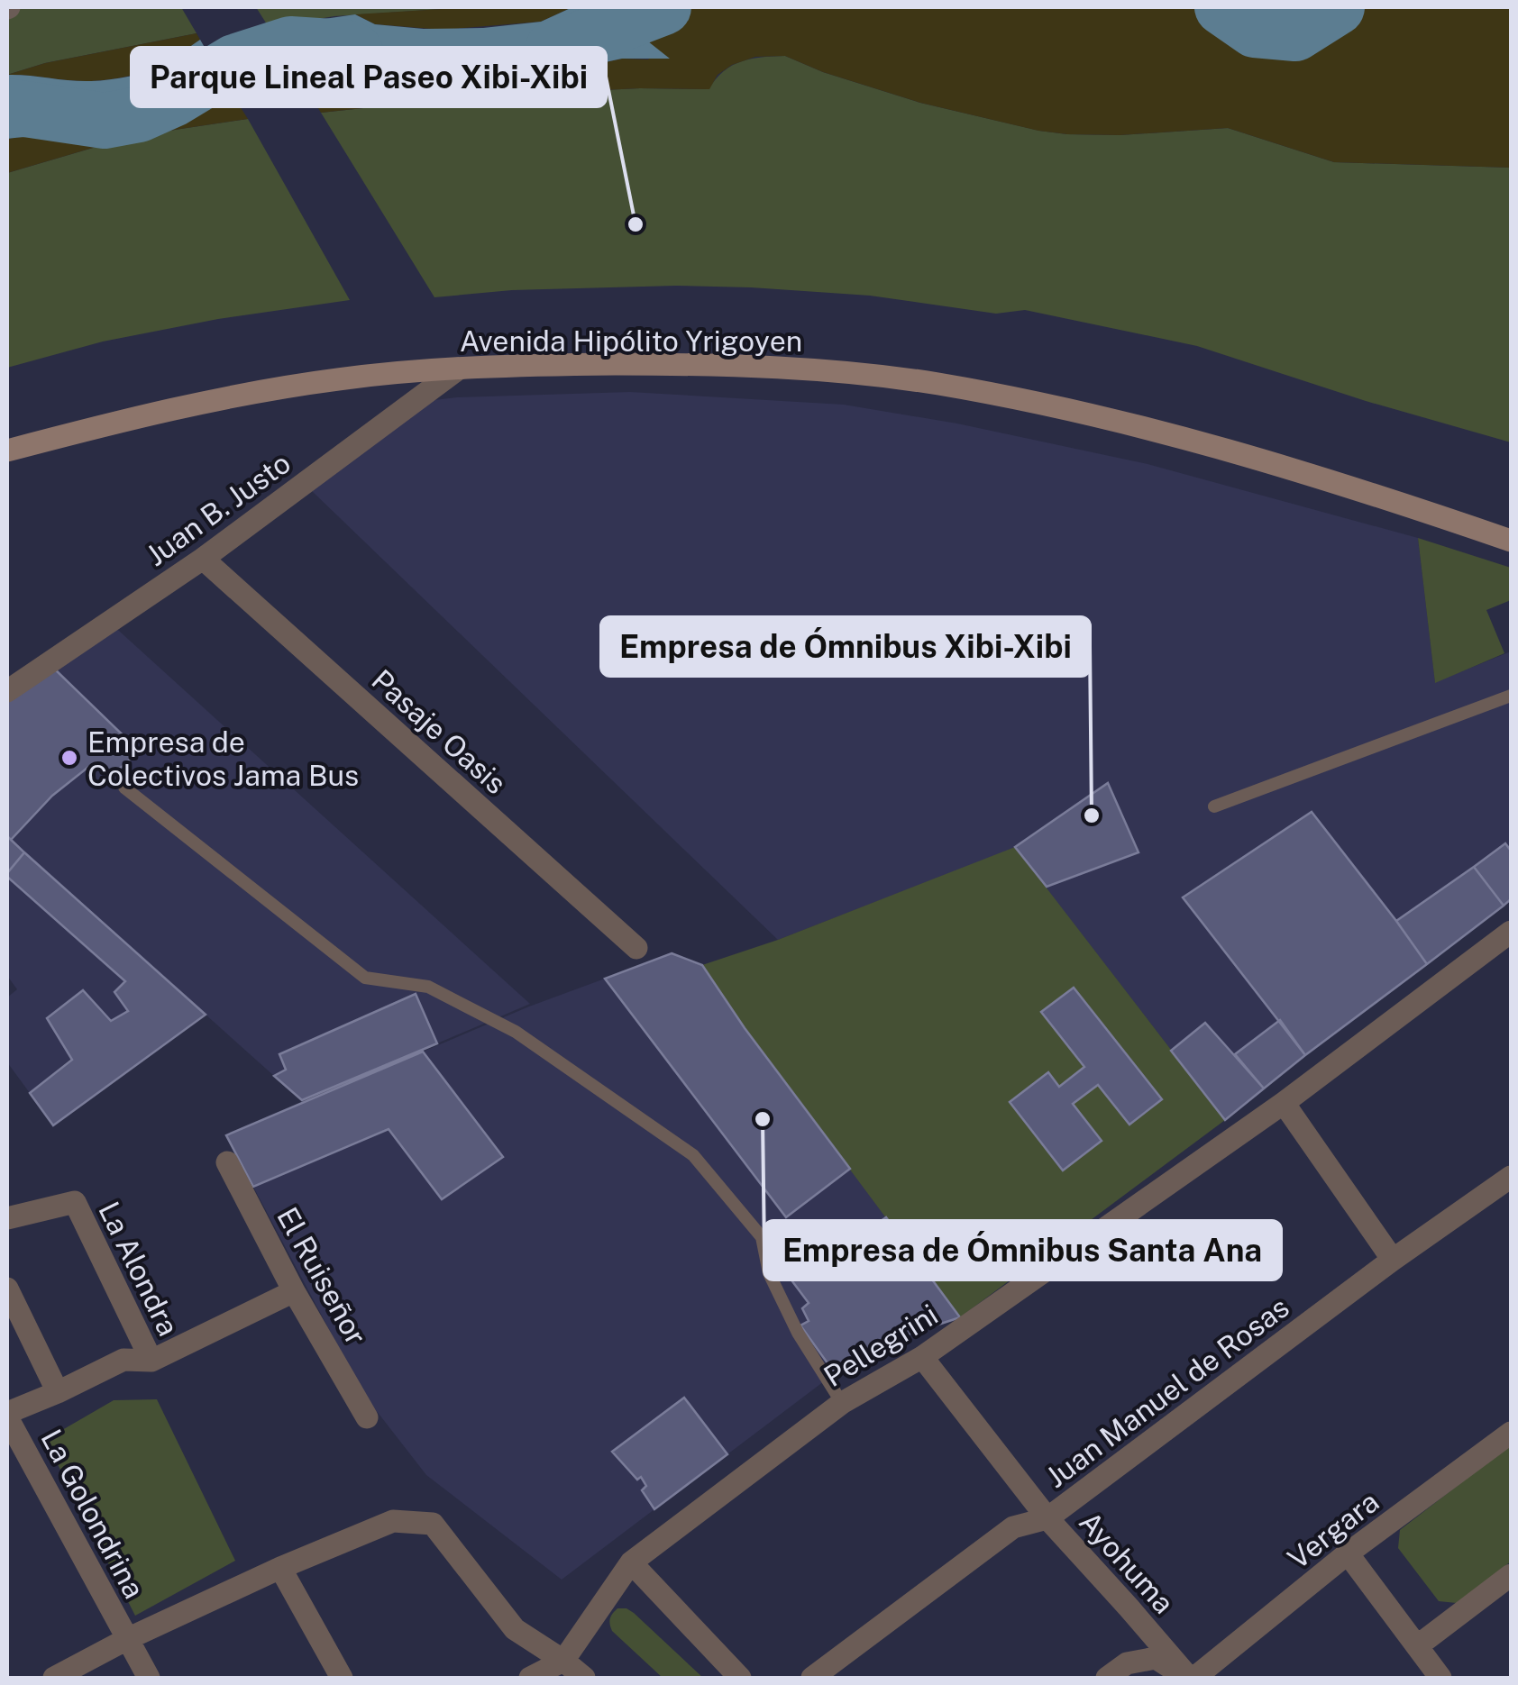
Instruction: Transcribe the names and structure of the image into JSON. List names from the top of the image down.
{
  "streets": {
    "main road": ["Avenida Hipólito Yrigoyen"],
    "street": [
      "Juan B. Justo",
      "Pasaje Oasis",
      "La Alondra",
      "El Ruiseñor",
      "Pellegrini",
      "Juan Manuel de Rosas",
      "La Golondrina",
      "Vergara",
      "Ayohuma"
    ]
  },
  "crossings": [
    ["Avenida Hipólito Yrigoyen", "Juan B. Justo"],
    ["Juan B. Justo", "Pasaje Oasis"],
    ["Pellegrini", "Ayohuma"],
    ["Juan Manuel de Rosas", "Ayohuma"],
    ["Vergara", "Ayohuma"]
  ],
  "places": [
    "Parque Lineal Paseo Xibi-Xibi",
    "Empresa de Colectivos Jama Bus",
    "Empresa de Ómnibus Xibi-Xibi",
    "Empresa de Ómnibus Santa Ana"
  ]
}
